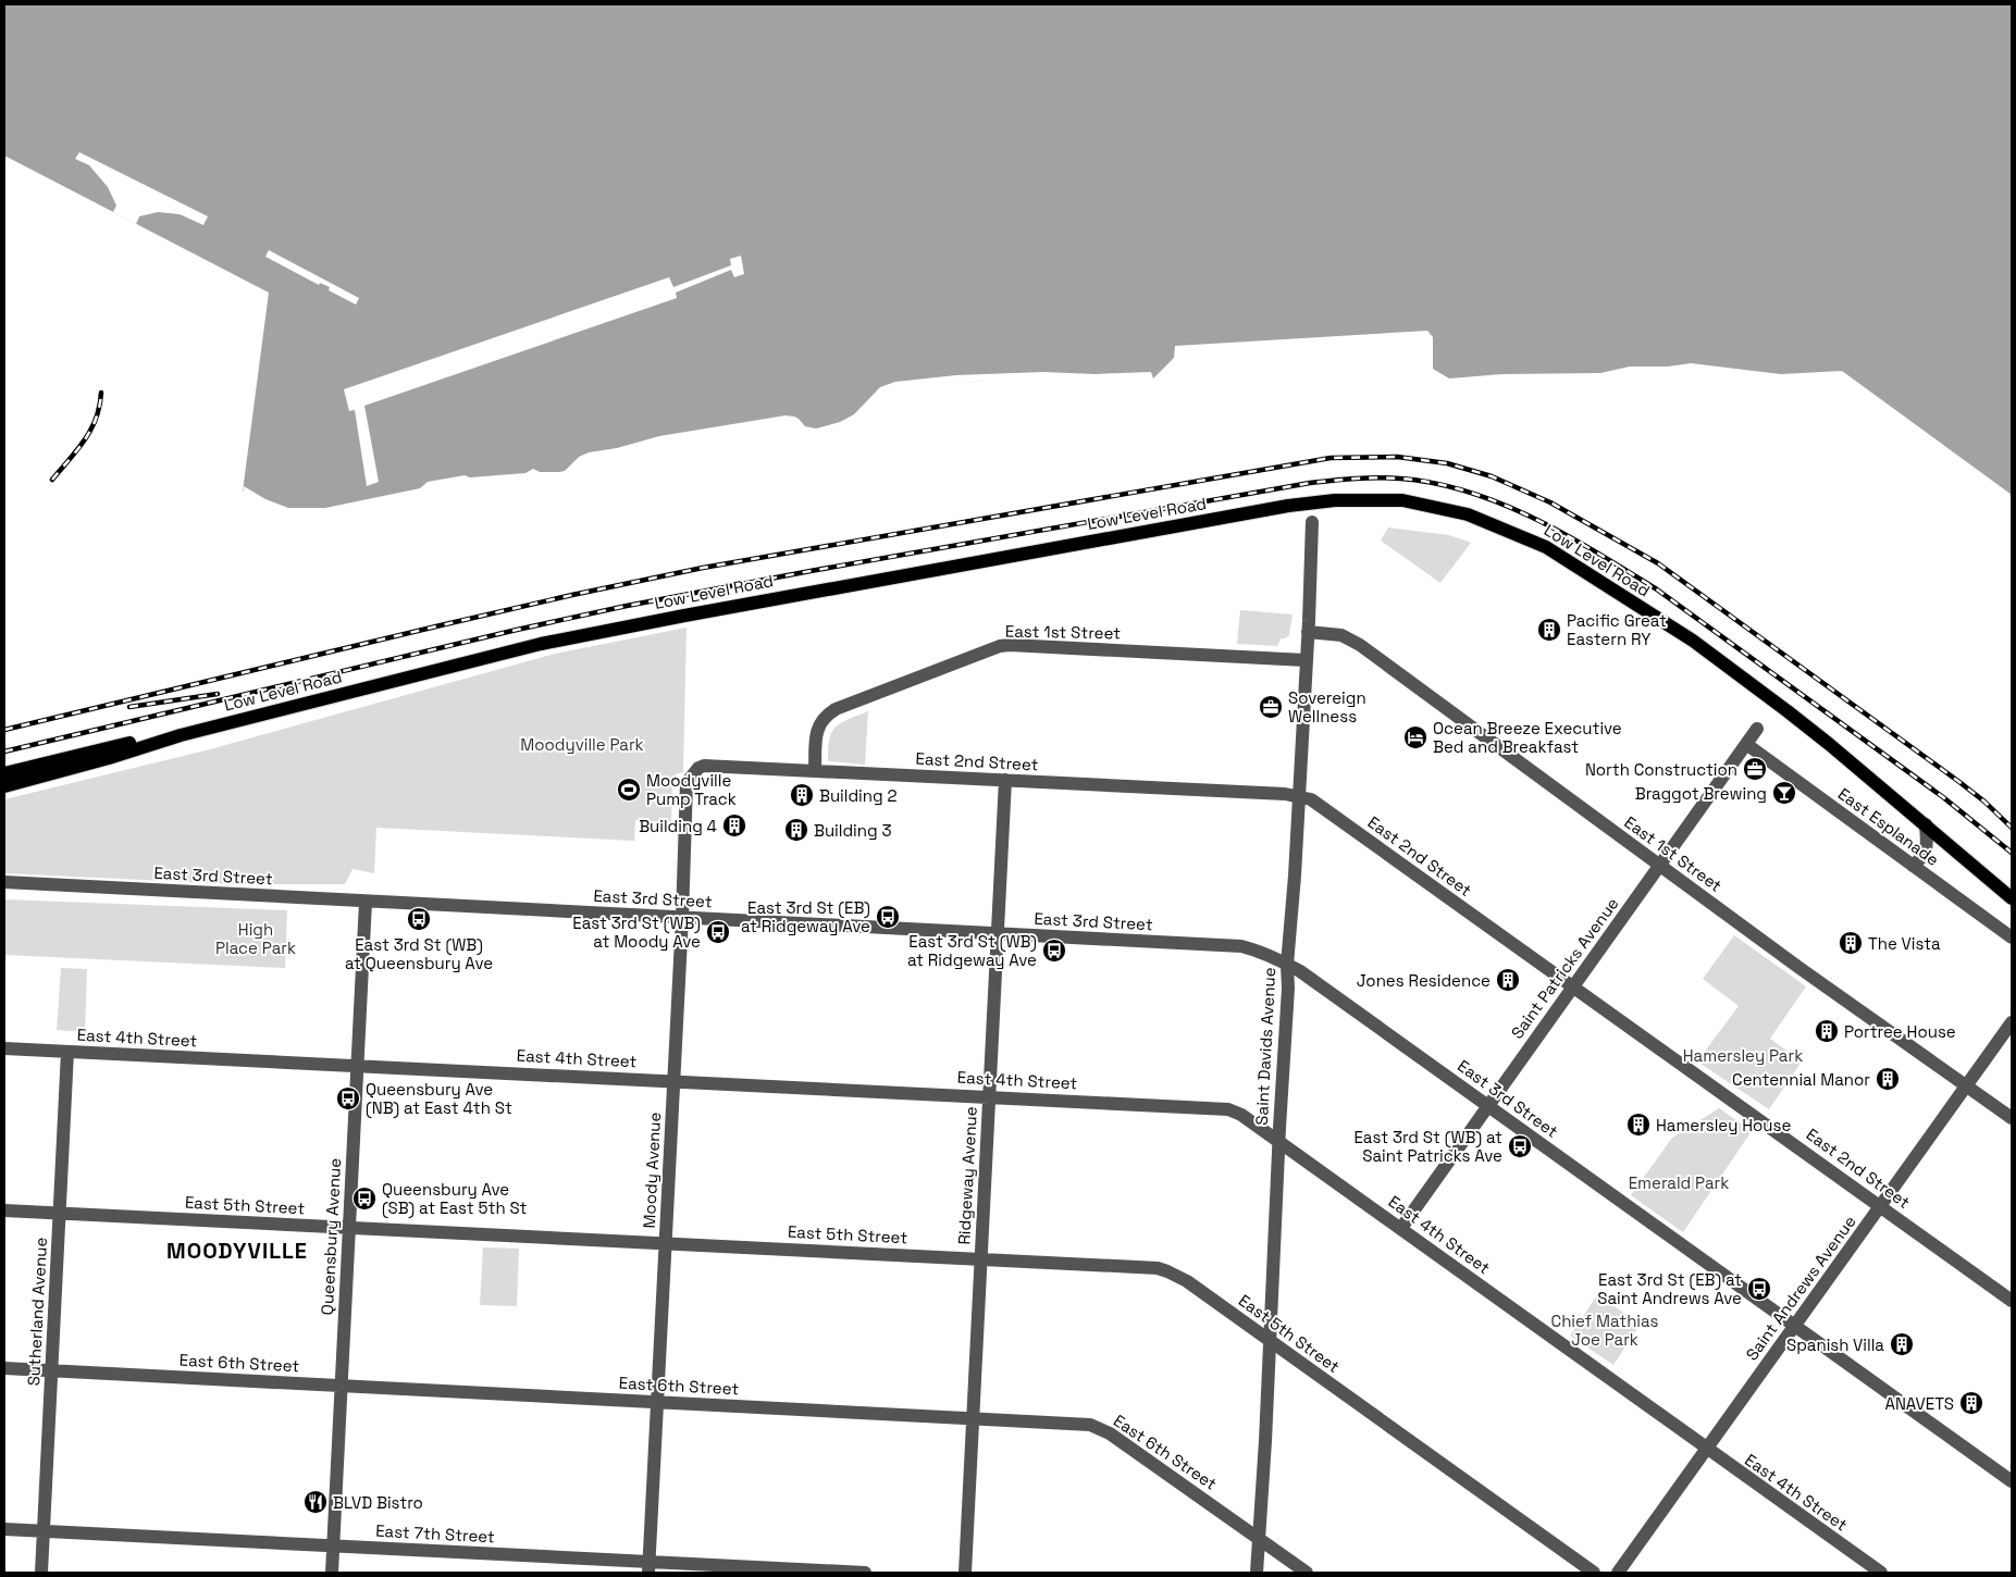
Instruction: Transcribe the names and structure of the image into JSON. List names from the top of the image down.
{
  "streets": {
    "main road": ["Low Level Road"],
    "street": [
      "East 1st Street",
      "East 2nd Street",
      "East Esplanade",
      "East 3rd Street",
      "Saint Patricks Avenue",
      "East 4th Street",
      "Saint Davids Avenue",
      "Moody Avenue",
      "Ridgeway Avenue",
      "East 5th Street",
      "Queensbury Avenue",
      "Saint Andrews Avenue",
      "Sutherland Avenue",
      "East 6th Street",
      "East 7th Street"
    ]
  },
  "crossings": [
    ["East 1st Street", "East 2nd Street"],
    ["East 1st Street", "Saint Patricks Avenue"],
    ["East 1st Street", "Saint Davids Avenue"],
    ["East 1st Street", "Saint Andrews Avenue"],
    ["East 2nd Street", "Saint Patricks Avenue"],
    ["East 2nd Street", "Saint Davids Avenue"],
    ["East 2nd Street", "Moody Avenue"],
    ["East 2nd Street", "Ridgeway Avenue"],
    ["East 2nd Street", "Saint Andrews Avenue"],
    ["East Esplanade", "Saint Patricks Avenue"],
    ["East 3rd Street", "Saint Patricks Avenue"],
    ["East 3rd Street", "Saint Davids Avenue"],
    ["East 3rd Street", "Moody Avenue"],
    ["East 3rd Street", "Ridgeway Avenue"],
    ["East 3rd Street", "Queensbury Avenue"],
    ["East 3rd Street", "Saint Andrews Avenue"],
    ["Saint Patricks Avenue", "East 4th Street"],
    ["East 4th Street", "Saint Davids Avenue"],
    ["East 4th Street", "Moody Avenue"],
    ["East 4th Street", "Ridgeway Avenue"],
    ["East 4th Street", "Queensbury Avenue"],
    ["East 4th Street", "Saint Andrews Avenue"],
    ["East 4th Street", "Sutherland Avenue"],
    ["Saint Davids Avenue", "East 5th Street"],
    ["Saint Davids Avenue", "East 6th Street"],
    ["Moody Avenue", "East 5th Street"],
    ["Moody Avenue", "East 6th Street"],
    ["Moody Avenue", "East 7th Street"],
    ["Ridgeway Avenue", "East 5th Street"],
    ["Ridgeway Avenue", "East 6th Street"],
    ["East 5th Street", "Queensbury Avenue"],
    ["East 5th Street", "Sutherland Avenue"],
    ["Queensbury Avenue", "East 6th Street"],
    ["Queensbury Avenue", "East 7th Street"],
    ["Sutherland Avenue", "East 6th Street"],
    ["Sutherland Avenue", "East 7th Street"]
  ],
  "districts": ["MOODYVILLE"],
  "parks": [
    "Moodyville Park",
    "High Place Park",
    "Hamersley Park",
    "Emerald Park",
    "Chief Mathias Joe Park"
  ],
  "places": {
    "building": [
      "Pacific Great Eastern RY",
      "Building 2",
      "Building 4",
      "Building 3",
      "The Vista",
      "Jones Residence",
      "Portree House",
      "Centennial Manor",
      "Hamersley House",
      "Spanish Villa",
      "ANAVETS"
    ],
    "office": ["Sovereign Wellness", "North Construction"],
    "hotel": ["Ocean Breeze Executive Bed and Breakfast"],
    "sports": ["Moodyville Pump Track"],
    "bar": ["Braggot Brewing"],
    "bus stop": [
      "East 3rd St (EB) at Ridgeway Ave",
      "East 3rd St (WB) at Queensbury Ave",
      "East 3rd St (WB) at Moody Ave",
      "East 3rd St (WB) at Ridgeway Ave",
      "Queensbury Ave (NB) at East 4th St",
      "East 3rd St (WB) at Saint Patricks Ave",
      "Queensbury Ave (SB) at East 5th St",
      "East 3rd St (EB) at Saint Andrews Ave"
    ],
    "restaurant": ["BLVD Bistro"]
  }
}
